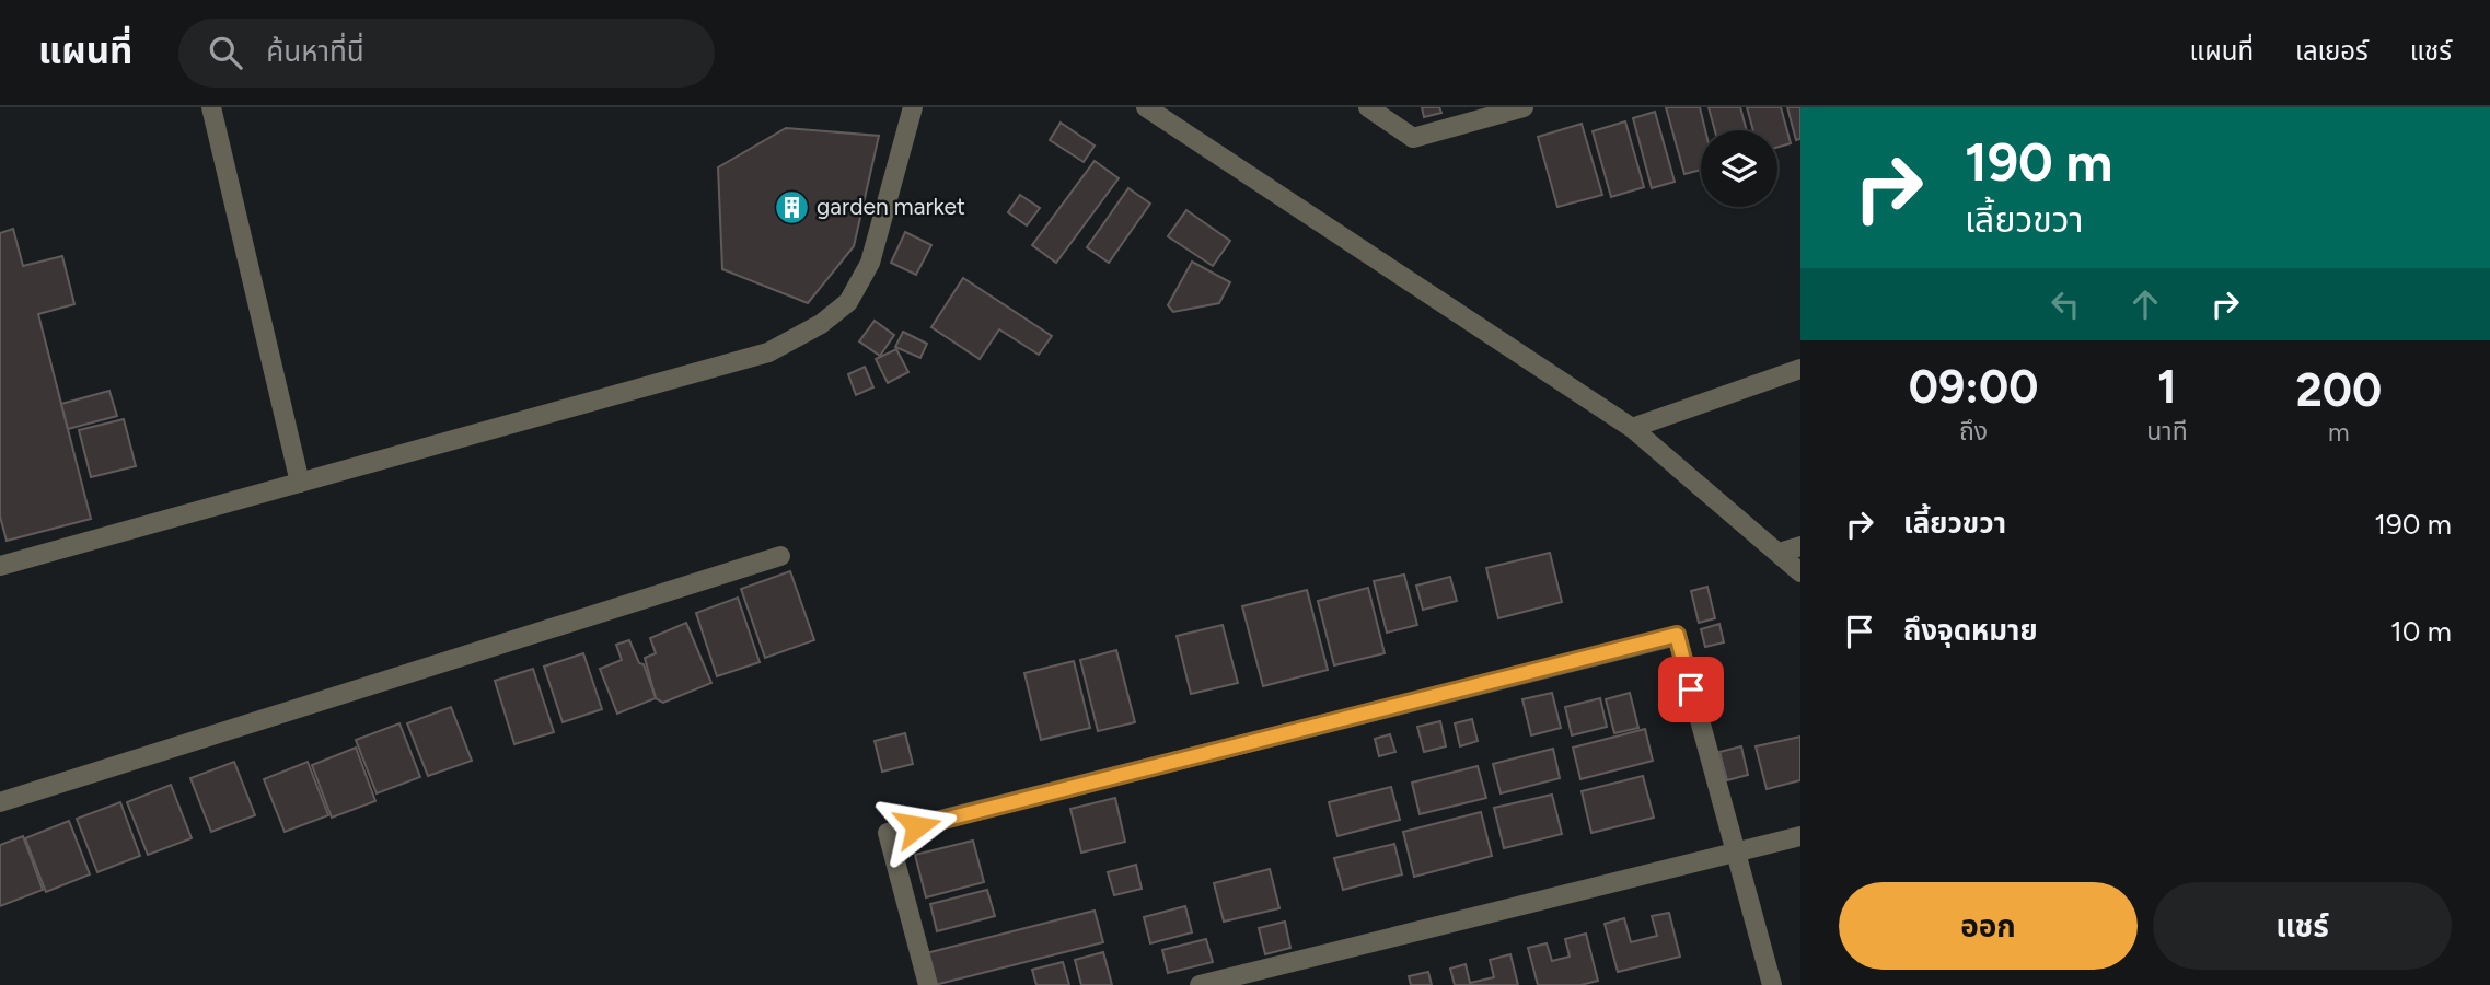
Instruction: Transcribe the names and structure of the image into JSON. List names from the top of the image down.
{
  "places": {
    "building": ["garden market"]
  },
  "page": {
    "header": "แผนที่",
    "search": "ค้นหาที่นี่",
    "nav": ["แผนที่", "เลเยอร์", "แชร์"],
    "turn": ["190 m", "เลี้ยวขวา"],
    "eta": [
      "09:00",
      "ถึง",
      "1",
      "นาที",
      "200",
      "m"
    ],
    "list": [
      {
        "name": "เลี้ยวขวา",
        "value": "190 m"
      },
      {
        "name": "ถึงจุดหมาย",
        "value": "10 m"
      }
    ],
    "buttons": ["ออก", "แชร์"]
  }
}
